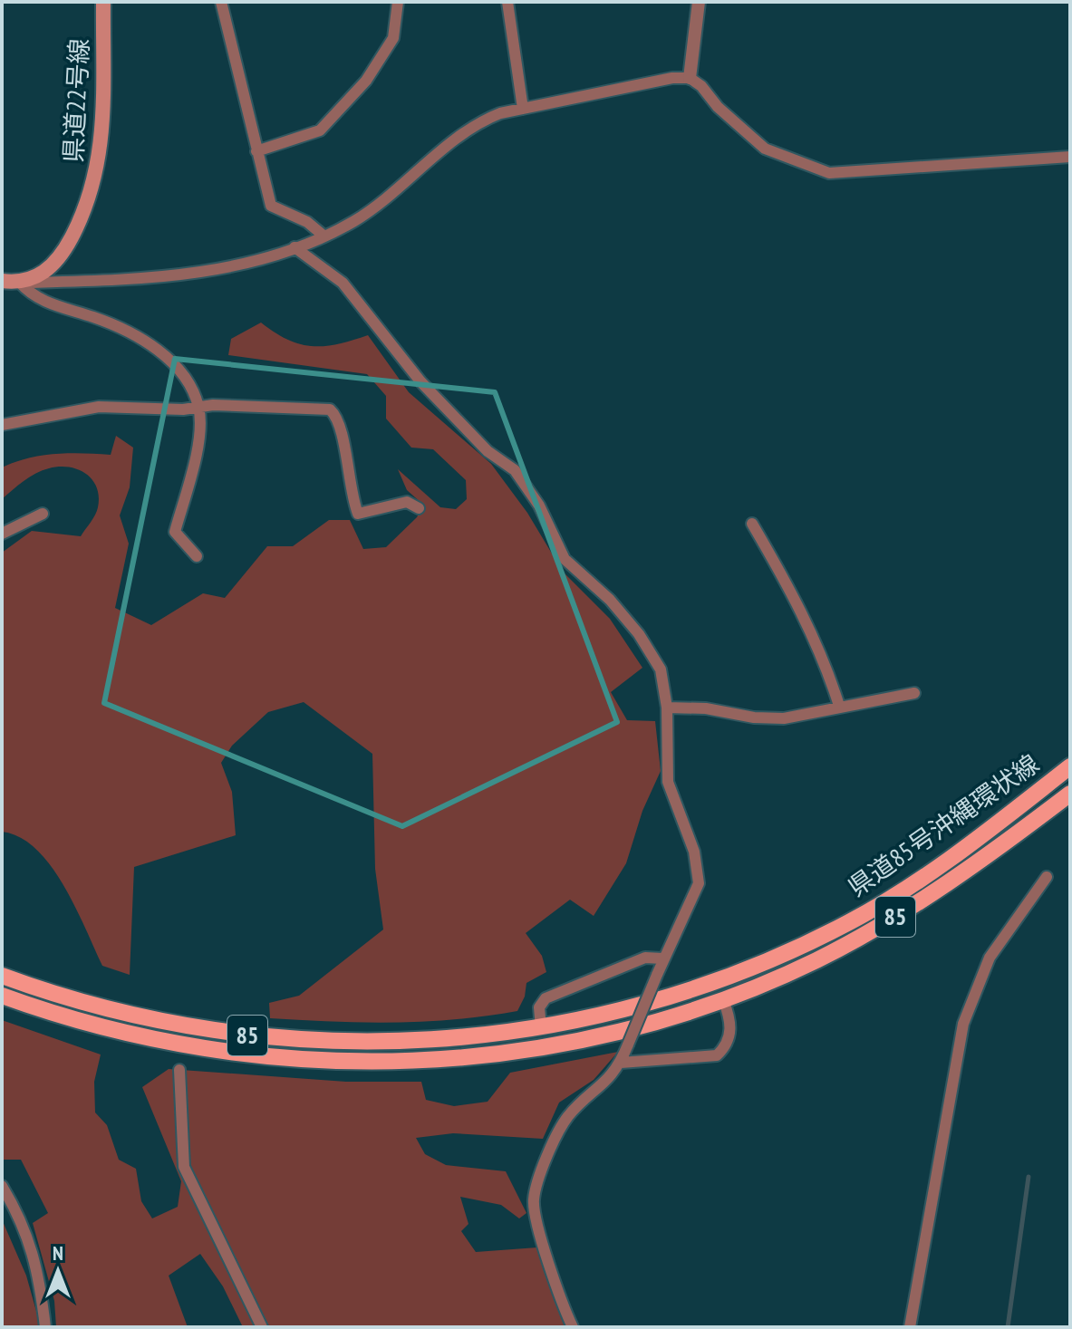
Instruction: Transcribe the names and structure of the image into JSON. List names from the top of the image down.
{
  "streets": {
    "main road": ["県道22号線", "県道85号沖縄環状線", "85"]
  },
  "north": "top"
}
